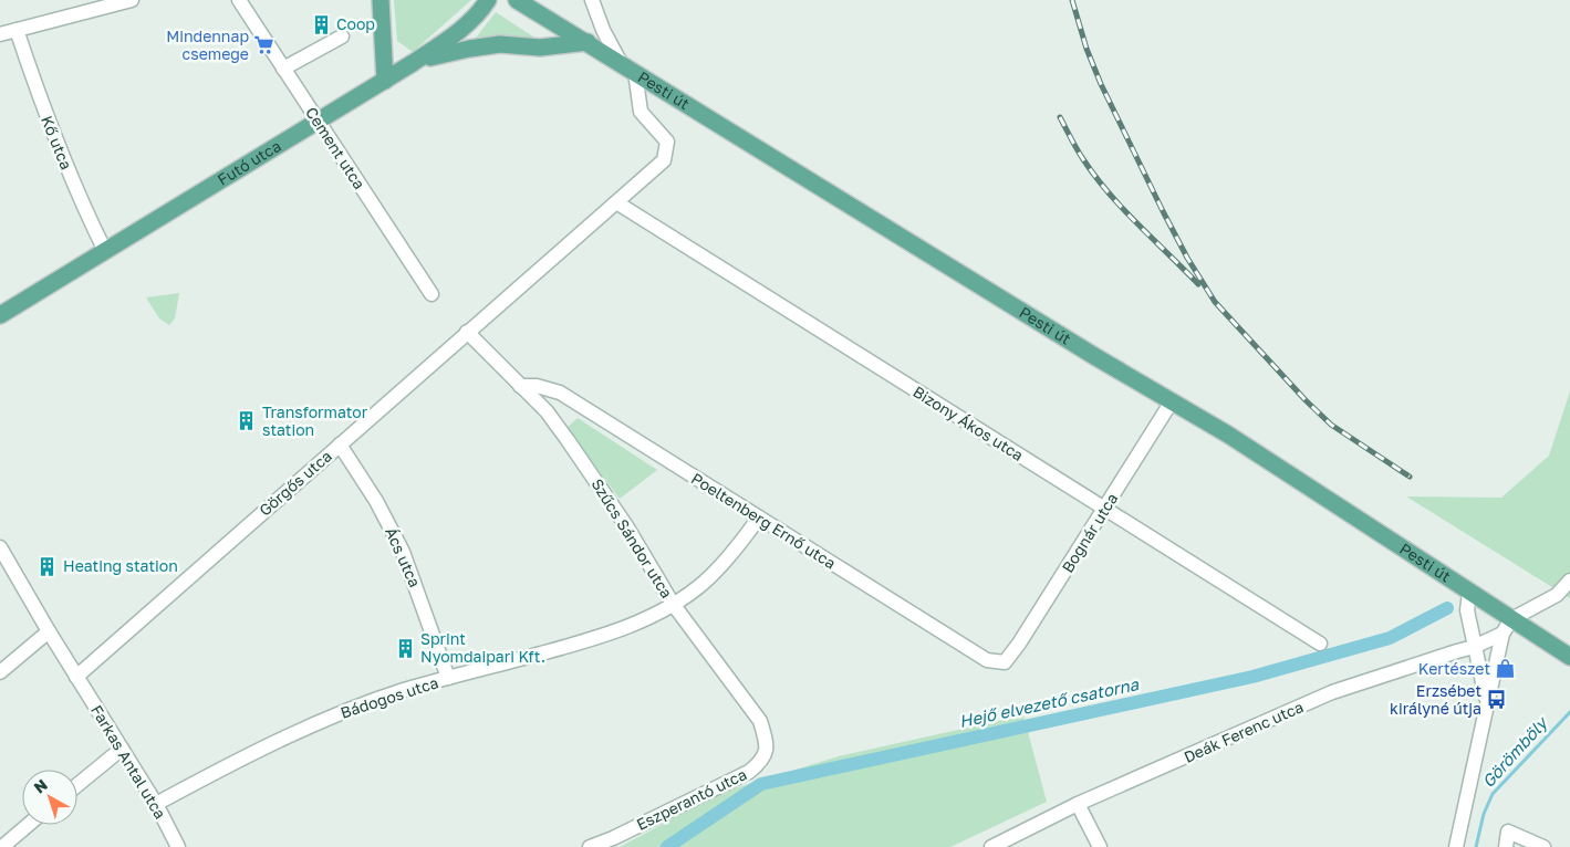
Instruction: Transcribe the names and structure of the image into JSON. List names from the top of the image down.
{
  "streets": {
    "main road": ["Pesti út", "Futó utca"],
    "street": [
      "Kő utca",
      "Cement utca",
      "Bizony Ákos utca",
      "Görgős utca",
      "Poeltenberg Ernő utca",
      "Bognár utca",
      "Szűcs Sándor utca",
      "Ács utca",
      "Bádogos utca",
      "Deák Ferenc utca",
      "Farkas Antal utca",
      "Eszperantó utca"
    ]
  },
  "crossings": [
    ["Pesti út", "Görgős utca"],
    ["Pesti út", "Bognár utca"],
    ["Pesti út", "Deák Ferenc utca"],
    ["Kő utca", "Futó utca"],
    ["Cement utca", "Futó utca"],
    ["Bizony Ákos utca", "Görgős utca"],
    ["Bizony Ákos utca", "Bognár utca"],
    ["Görgős utca", "Szűcs Sándor utca"],
    ["Görgős utca", "Ács utca"],
    ["Görgős utca", "Farkas Antal utca"],
    ["Poeltenberg Ernő utca", "Bognár utca"],
    ["Poeltenberg Ernő utca", "Szűcs Sándor utca"],
    ["Poeltenberg Ernő utca", "Bádogos utca"],
    ["Szűcs Sándor utca", "Bádogos utca"],
    ["Szűcs Sándor utca", "Eszperantó utca"],
    ["Ács utca", "Bádogos utca"],
    ["Bádogos utca", "Farkas Antal utca"]
  ],
  "water": ["Hejő elvezető csatorna", "Görömböly"],
  "places": {
    "building": [
      "Coop",
      "Transformator station",
      "Heating station",
      "Sprint Nyomdaipari Kft."
    ],
    "supermarket": ["Mindennap csemege"],
    "shop": ["Kertészet"],
    "bus stop": ["Erzsébet királyné útja"]
  },
  "north": "top left"
}
